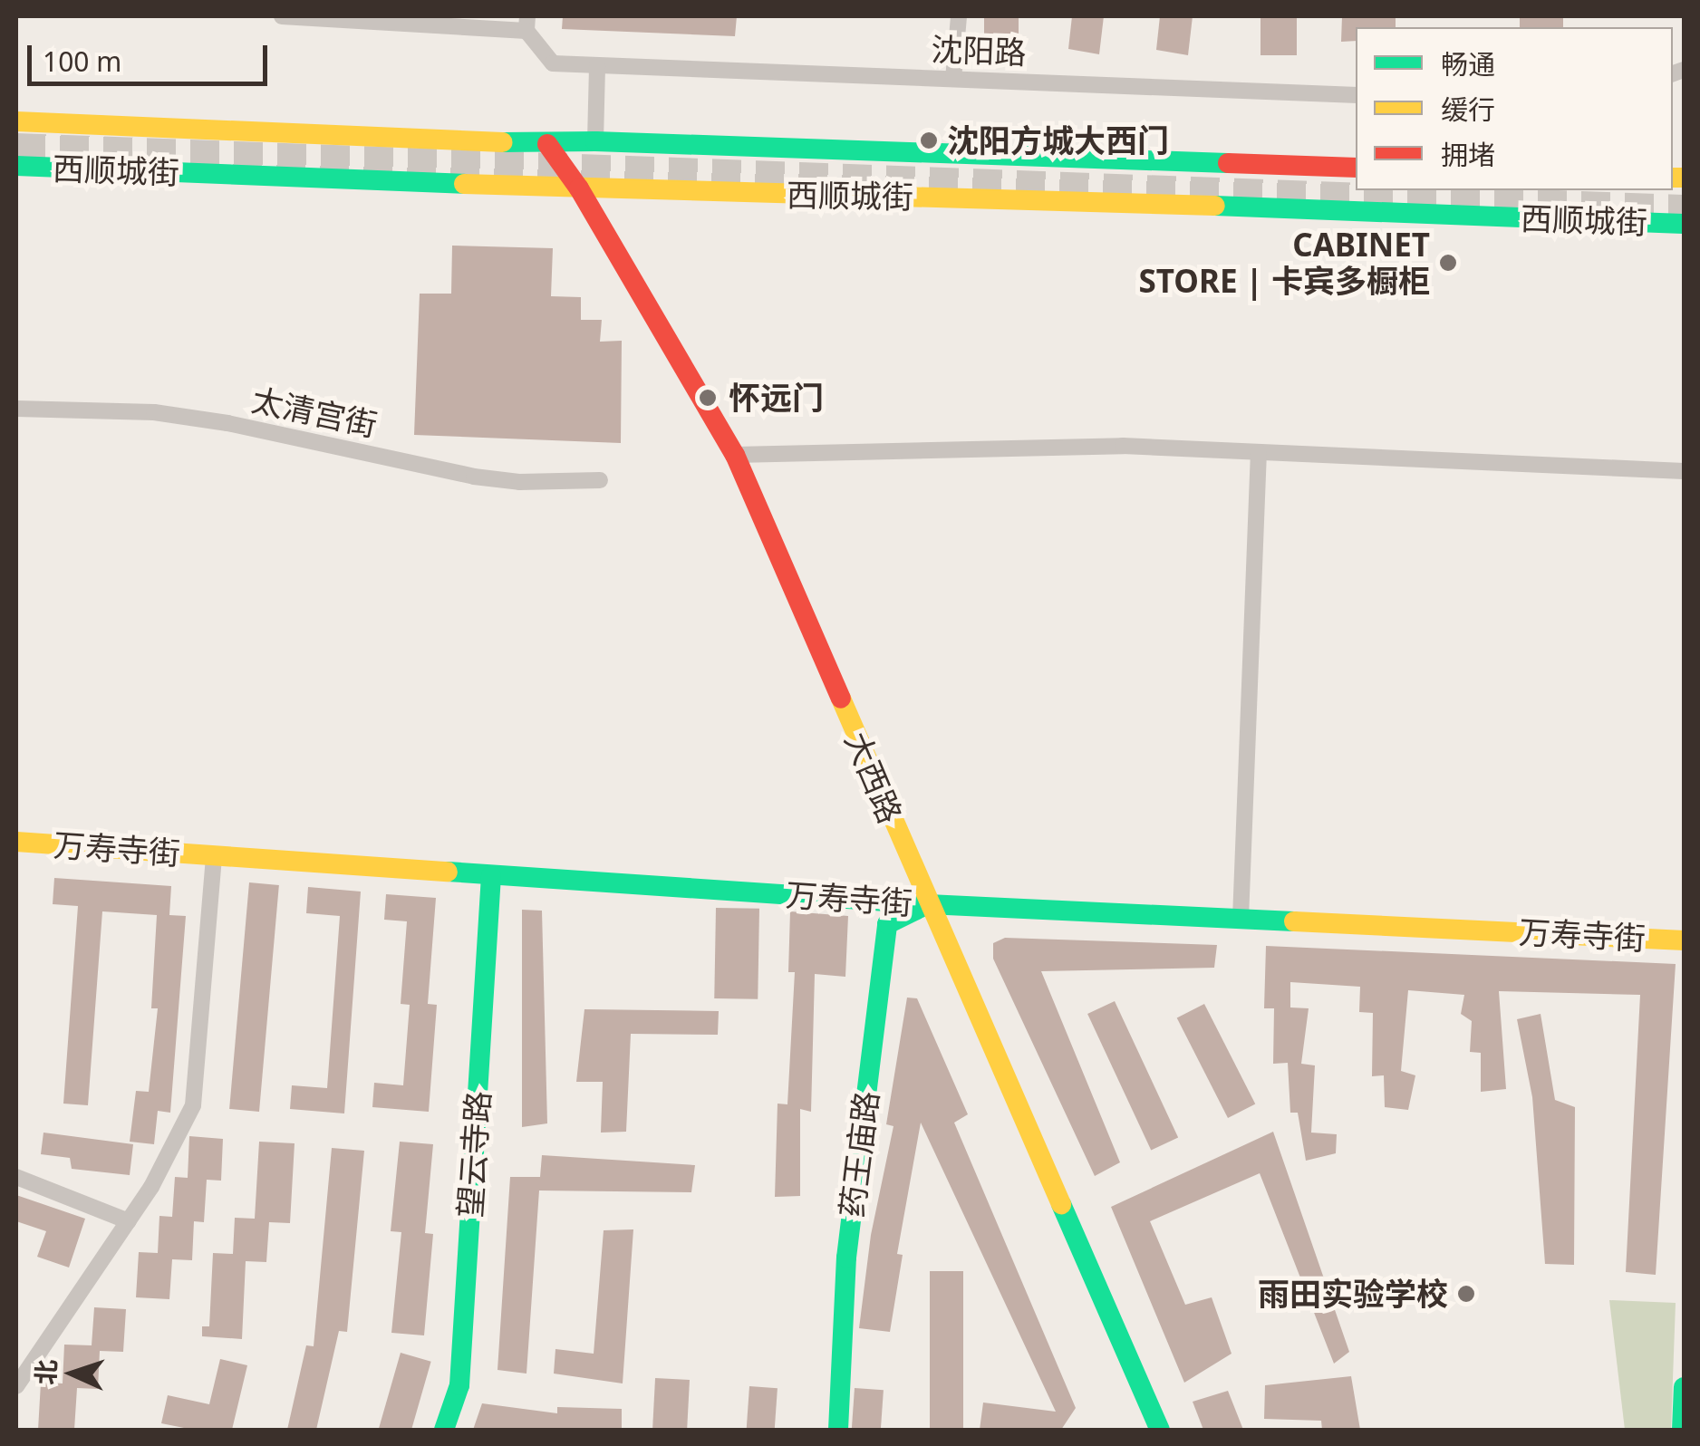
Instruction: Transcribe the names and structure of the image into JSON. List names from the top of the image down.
{
  "streets": {
    "main road": [
      "西顺城街",
      "大西路",
      "万寿寺街",
      "望云寺路",
      "药王庙路"
    ],
    "street": ["沈阳路", "太清宫街"]
  },
  "crossings": [
    ["西顺城街", "大西路"],
    ["大西路", "万寿寺街"],
    ["大西路", "药王庙路"],
    ["万寿寺街", "望云寺路"],
    ["万寿寺街", "药王庙路"]
  ],
  "places": [
    "沈阳方城大西门",
    "CABINET STORE | 卡宾多橱柜",
    "怀远门",
    "雨田实验学校"
  ],
  "legend": ["畅通", "缓行", "拥堵"],
  "scale_bar": "100 m",
  "north": "left"
}
